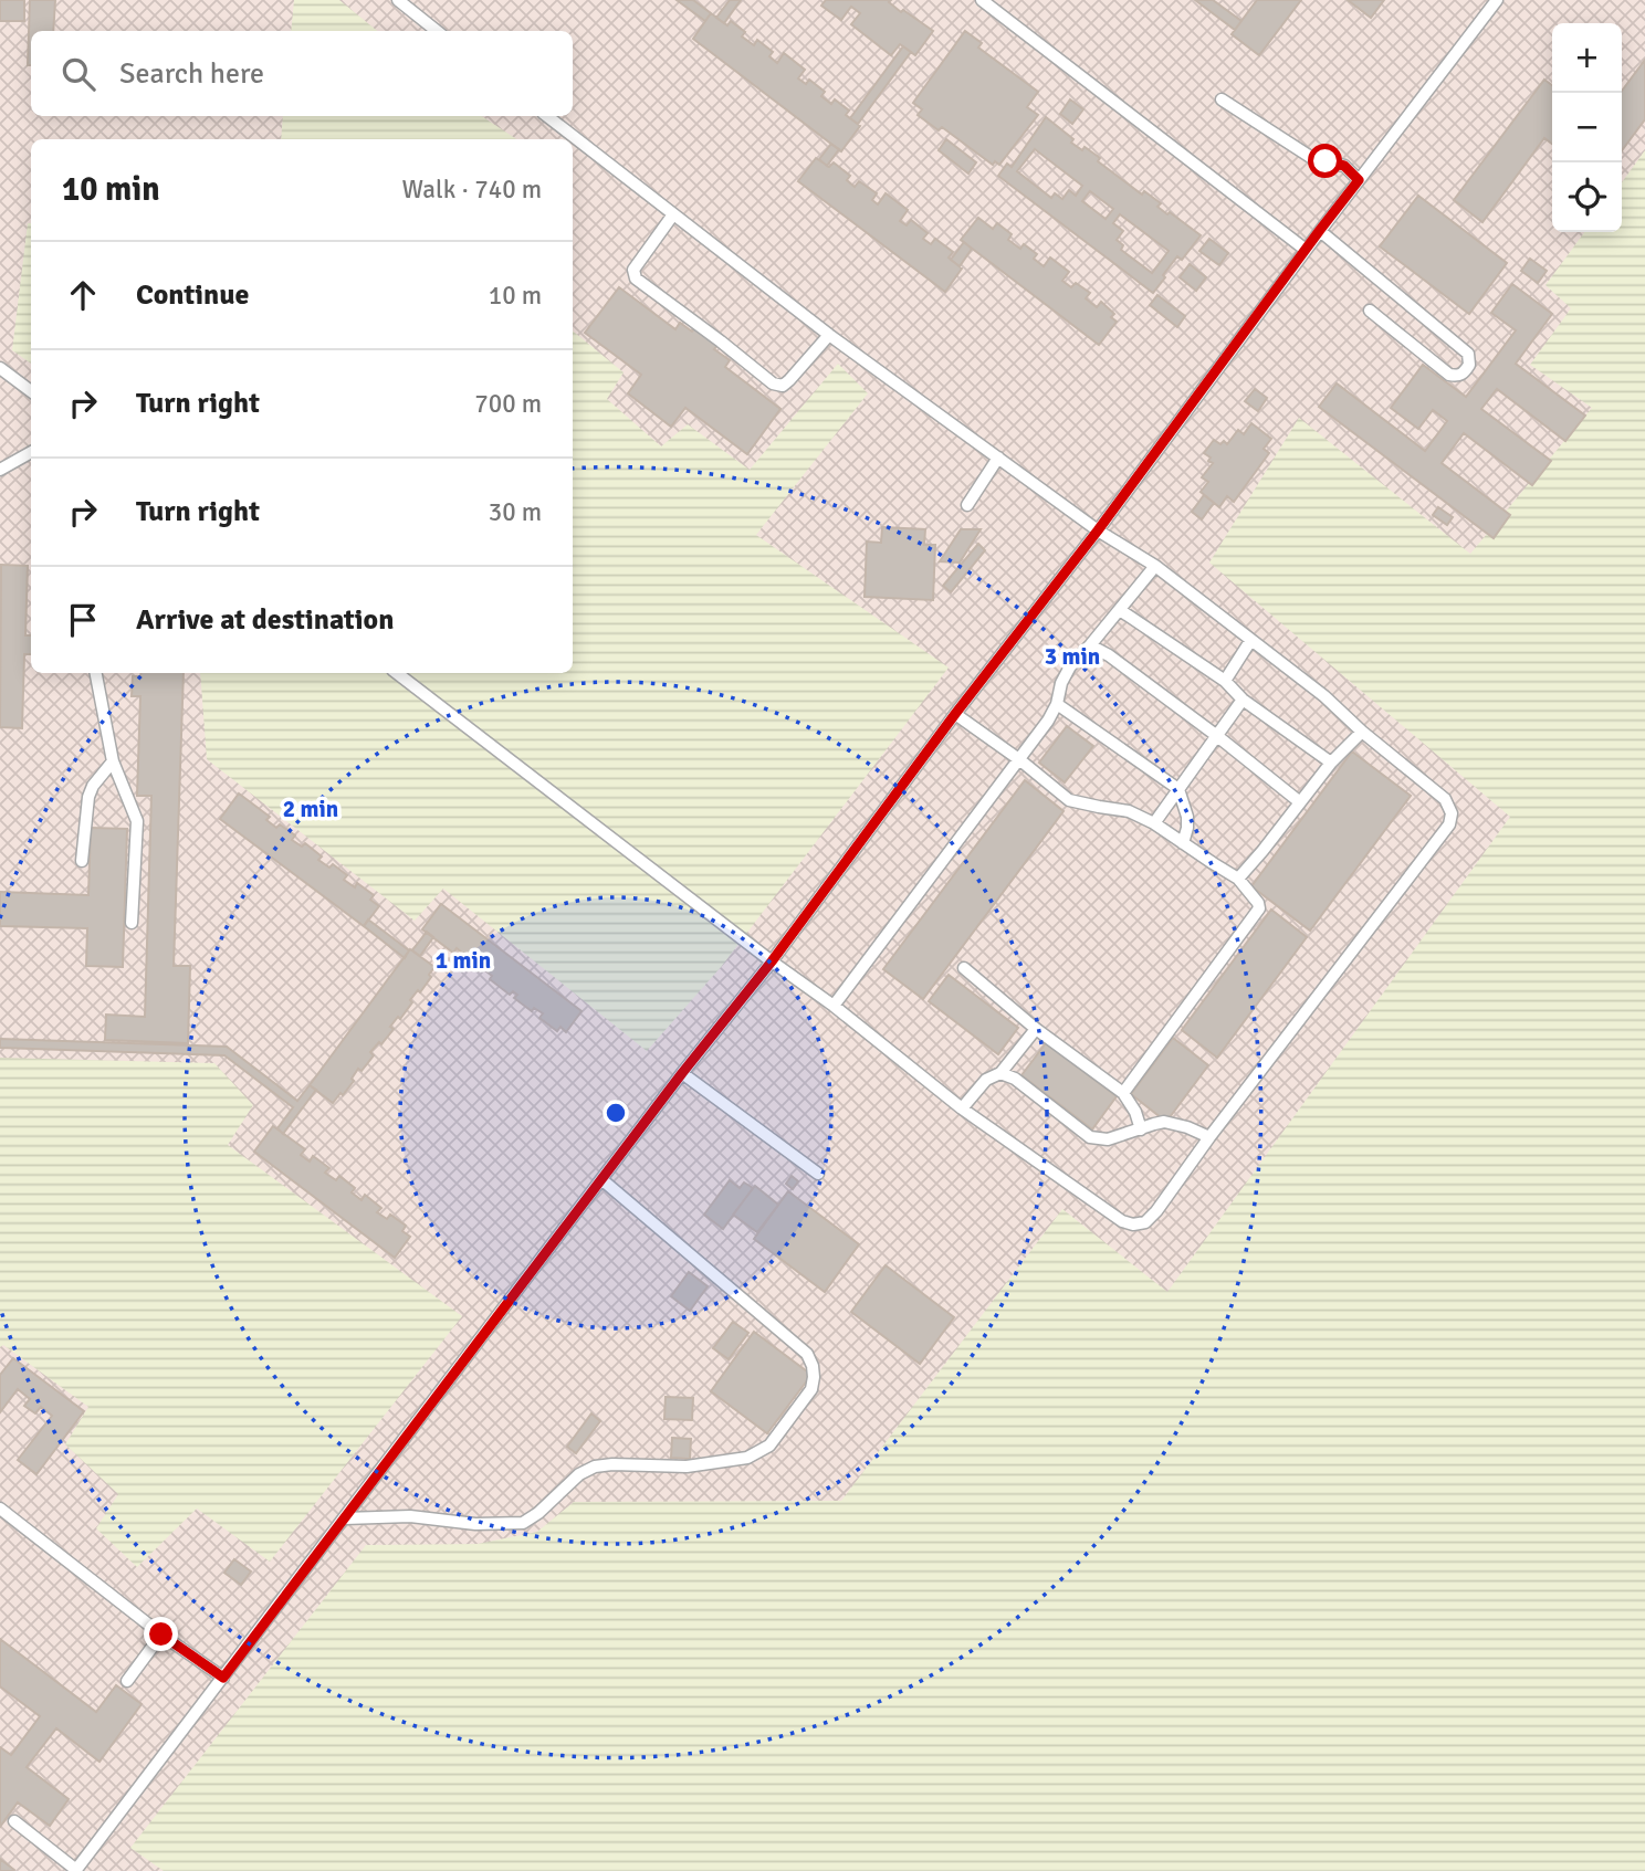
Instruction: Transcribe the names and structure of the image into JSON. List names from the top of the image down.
{
  "page": {
    "map_buttons": ["+", "−"],
    "search": "Search here",
    "heading": ["10 min", "Walk · 740 m"],
    "list": [
      ["Continue", "10 m"],
      ["Turn right", "700 m"],
      ["Turn right", "30 m"],
      "Arrive at destination"
    ]
  },
  "rings": ["3 min", "2 min", "1 min"]
}
